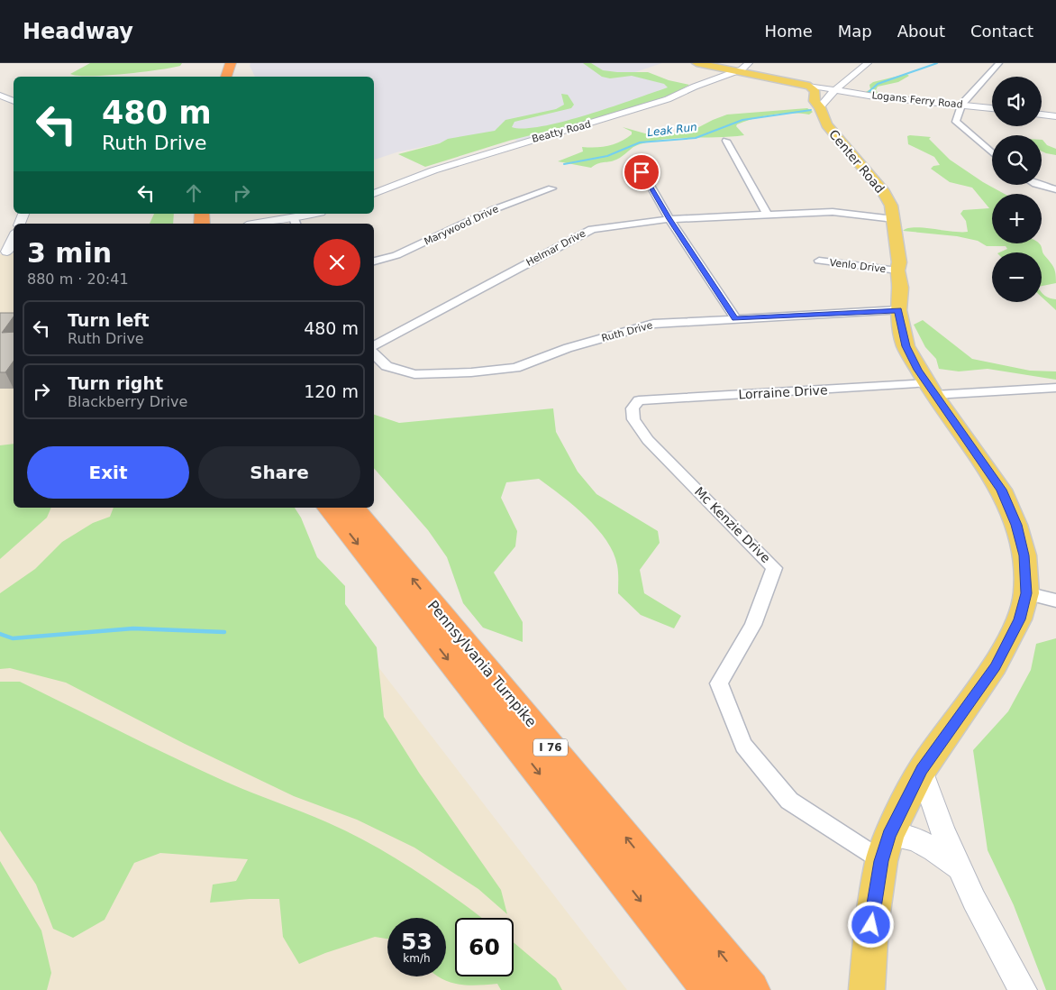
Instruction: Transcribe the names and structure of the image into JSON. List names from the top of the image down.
{
  "streets": {
    "highway": ["Pennsylvania Turnpike", "I 76"],
    "main road": ["Center Road"],
    "street": [
      "Logans Ferry Road",
      "Beatty Road",
      "Marywood Drive",
      "Helmar Drive",
      "Venlo Drive",
      "Ruth Drive",
      "Lorraine Drive",
      "Mc Kenzie Drive"
    ]
  },
  "crossings": [
    ["Logans Ferry Road", "Center Road"],
    ["Center Road", "Helmar Drive"],
    ["Center Road", "Venlo Drive"],
    ["Center Road", "Ruth Drive"],
    ["Center Road", "Lorraine Drive"],
    ["Center Road", "Mc Kenzie Drive"],
    ["Lorraine Drive", "Mc Kenzie Drive"]
  ],
  "water": ["Leak Run"],
  "page": {
    "header": "Headway",
    "nav": [
      "Home",
      "Map",
      "About",
      "Contact"
    ],
    "map_buttons": ["+", "−"],
    "turn": ["480 m", "Ruth Drive"],
    "heading": ["3 min", "880 m · 20:41"],
    "list": [
      {
        "name": "Turn left",
        "note": "Ruth Drive",
        "value": "480 m"
      },
      {
        "name": "Turn right",
        "note": "Blackberry Drive",
        "value": "120 m"
      }
    ],
    "buttons": ["Exit", "Share"],
    "speed": "53 km/h",
    "limit": "60"
  }
}
